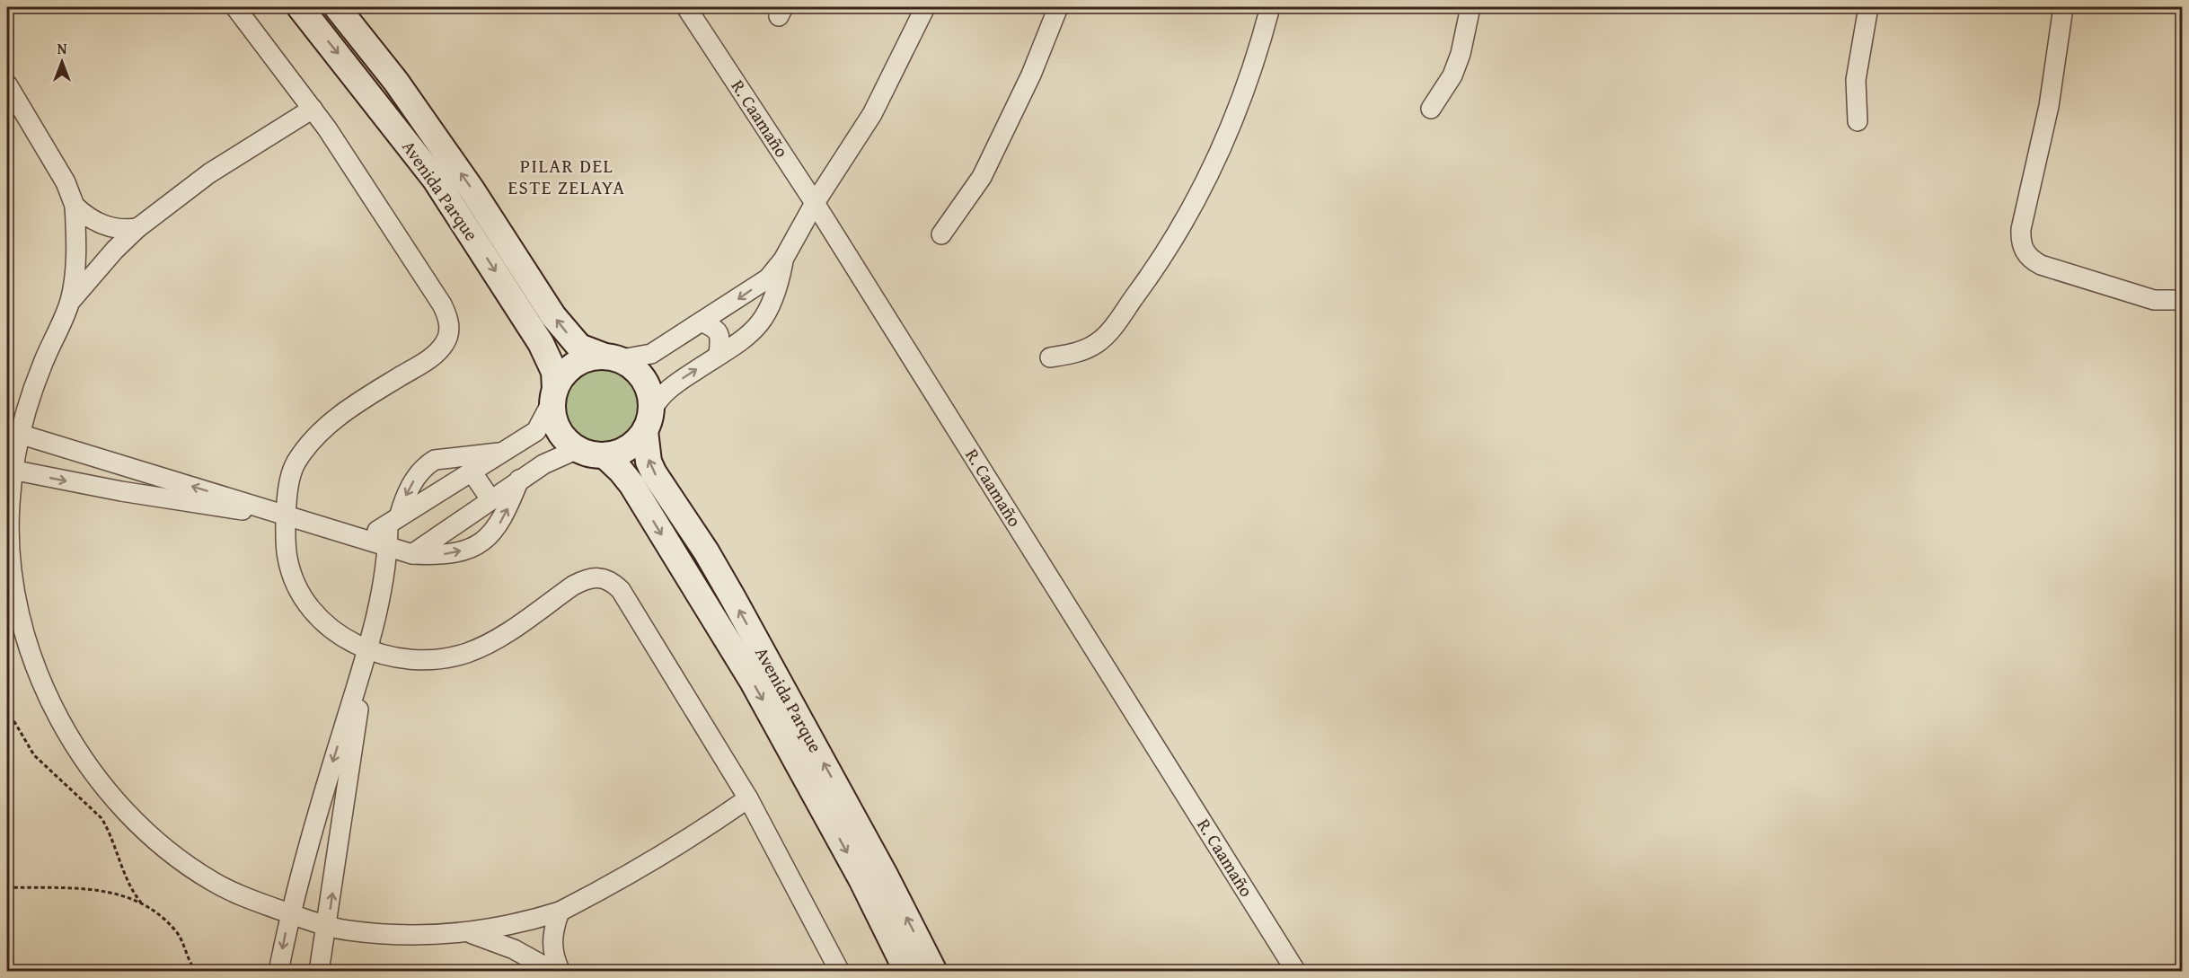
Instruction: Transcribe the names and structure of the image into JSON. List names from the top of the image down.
{
  "streets": {
    "street": ["R. Caamaño", "Avenida Parque"]
  },
  "districts": ["PILAR DEL ESTE ZELAYA"],
  "north": "top"
}
